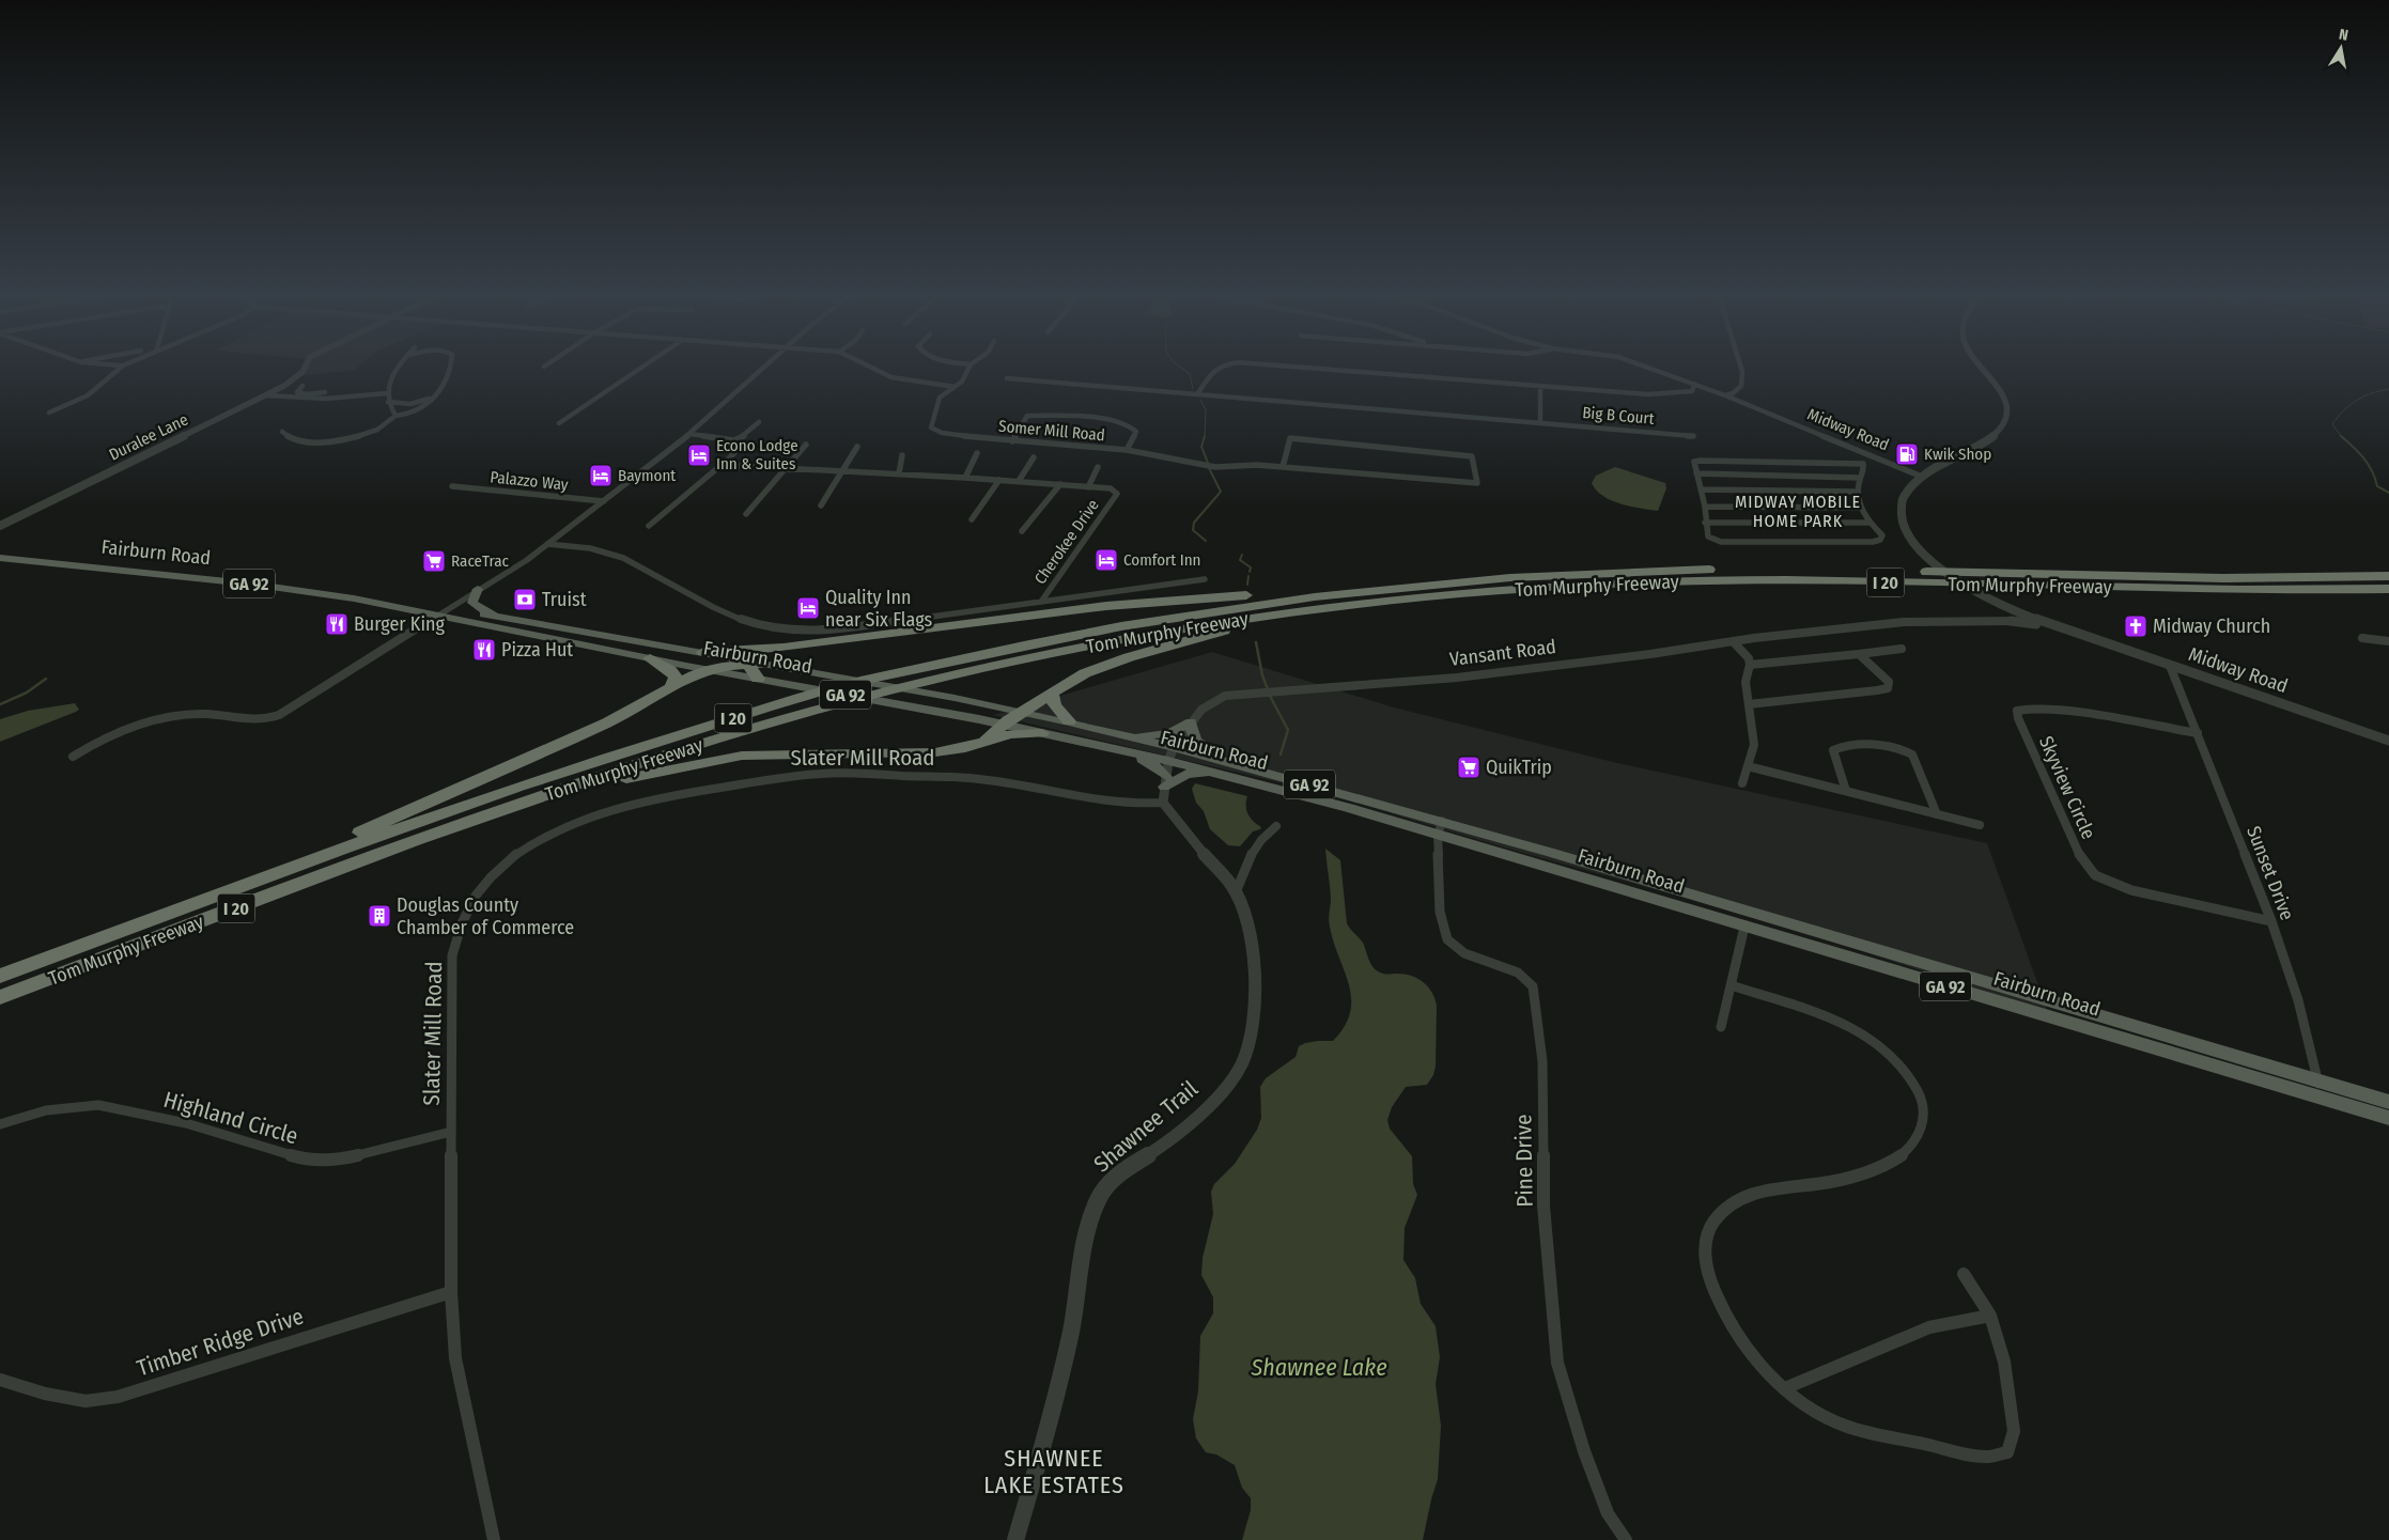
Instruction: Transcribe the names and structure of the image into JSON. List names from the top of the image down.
{
  "streets": {
    "highway": ["I 20", "Tom Murphy Freeway"],
    "main road": ["Fairburn Road", "GA 92"],
    "street": [
      "Big B Court",
      "Midway Road",
      "Somer Mill Road",
      "Duralee Lane",
      "Palazzo Way",
      "Cherokee Drive",
      "Vansant Road",
      "Slater Mill Road",
      "Skyview Circle",
      "Sunset Drive",
      "Highland Circle",
      "Shawnee Trail",
      "Pine Drive",
      "Timber Ridge Drive"
    ]
  },
  "crossings": [
    ["Midway Road", "Vansant Road"],
    ["Midway Road", "Sunset Drive"],
    ["Fairburn Road", "Vansant Road"],
    ["Fairburn Road", "Sunset Drive"],
    ["Fairburn Road", "Pine Drive"],
    ["Vansant Road", "Slater Mill Road"],
    ["Slater Mill Road", "Highland Circle"],
    ["Slater Mill Road", "Timber Ridge Drive"],
    ["Skyview Circle", "Sunset Drive"]
  ],
  "districts": ["MIDWAY MOBILE HOME PARK", "SHAWNEE LAKE ESTATES"],
  "water": ["Shawnee Lake"],
  "places": {
    "fuel station": ["Kwik Shop"],
    "hotel": [
      "Econo Lodge Inn & Suites",
      "Baymont",
      "Comfort Inn",
      "Quality Inn near Six Flags"
    ],
    "supermarket": ["RaceTrac", "QuikTrip"],
    "bank": ["Truist"],
    "restaurant": ["Burger King", "Pizza Hut"],
    "church": ["Midway Church"],
    "building": ["Douglas County Chamber of Commerce"]
  },
  "north": "top"
}
